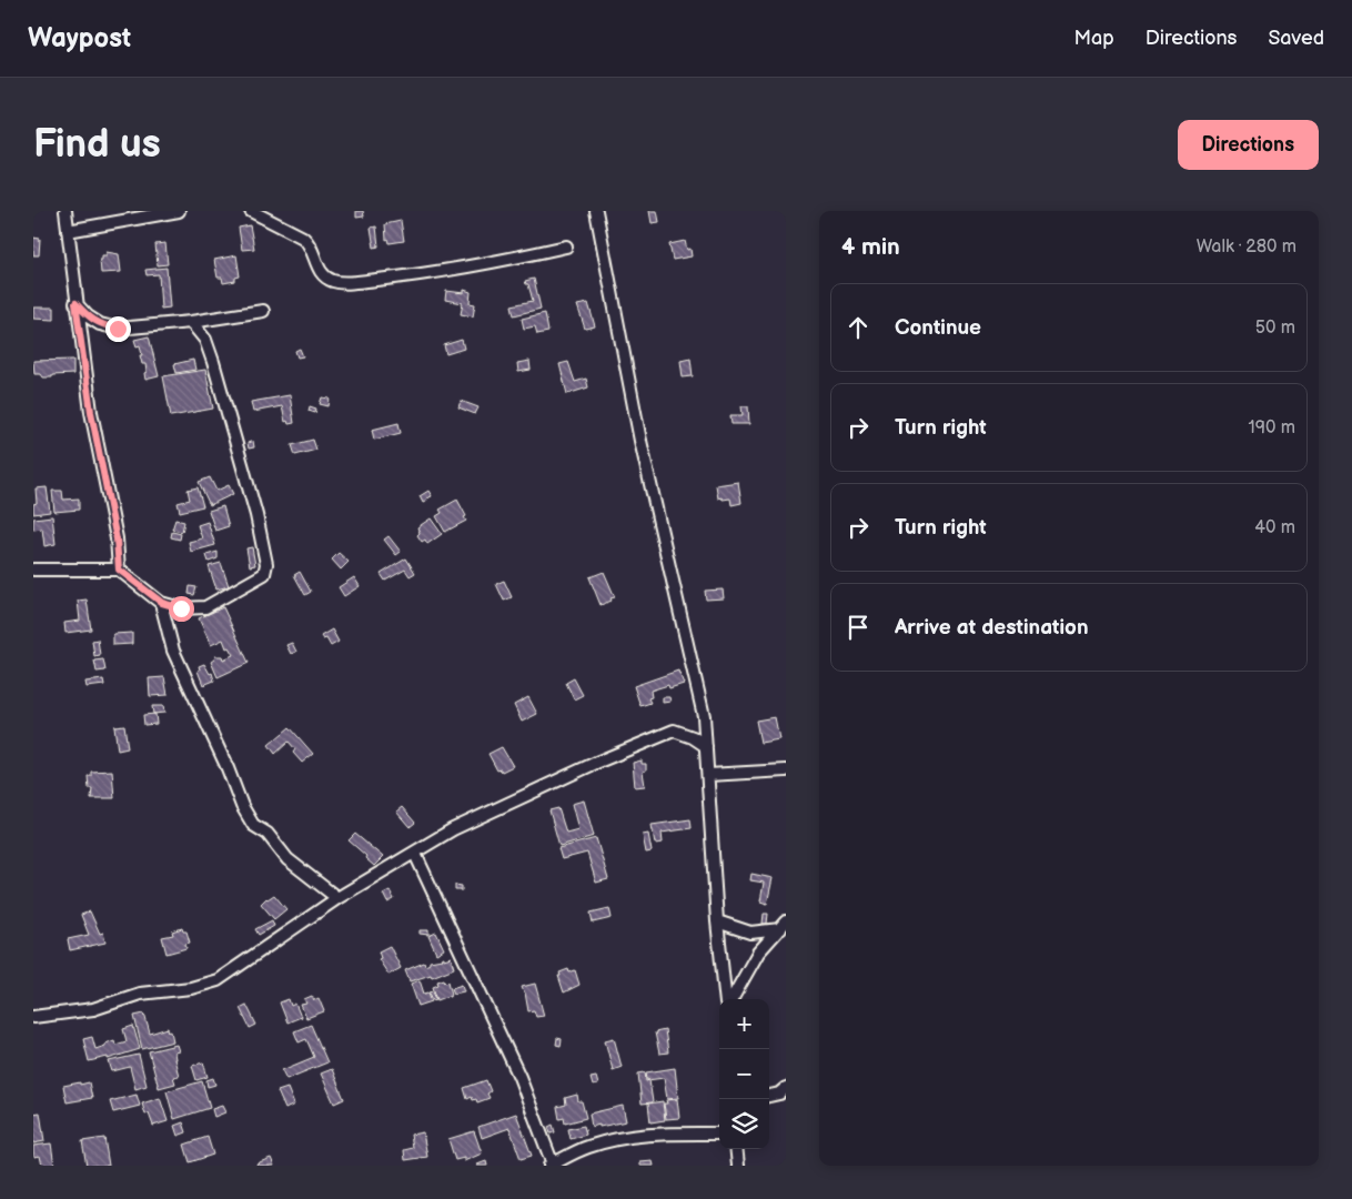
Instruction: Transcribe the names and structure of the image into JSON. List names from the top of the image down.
{
  "page": {
    "header": "Waypost",
    "nav": ["Map", "Directions", "Saved"],
    "buttons": "Directions",
    "title": "Find us",
    "heading": ["4 min", "Walk · 280 m"],
    "list": [
      ["Continue", "50 m"],
      ["Turn right", "190 m"],
      ["Turn right", "40 m"],
      "Arrive at destination"
    ],
    "map_buttons": ["+", "−"]
  }
}
